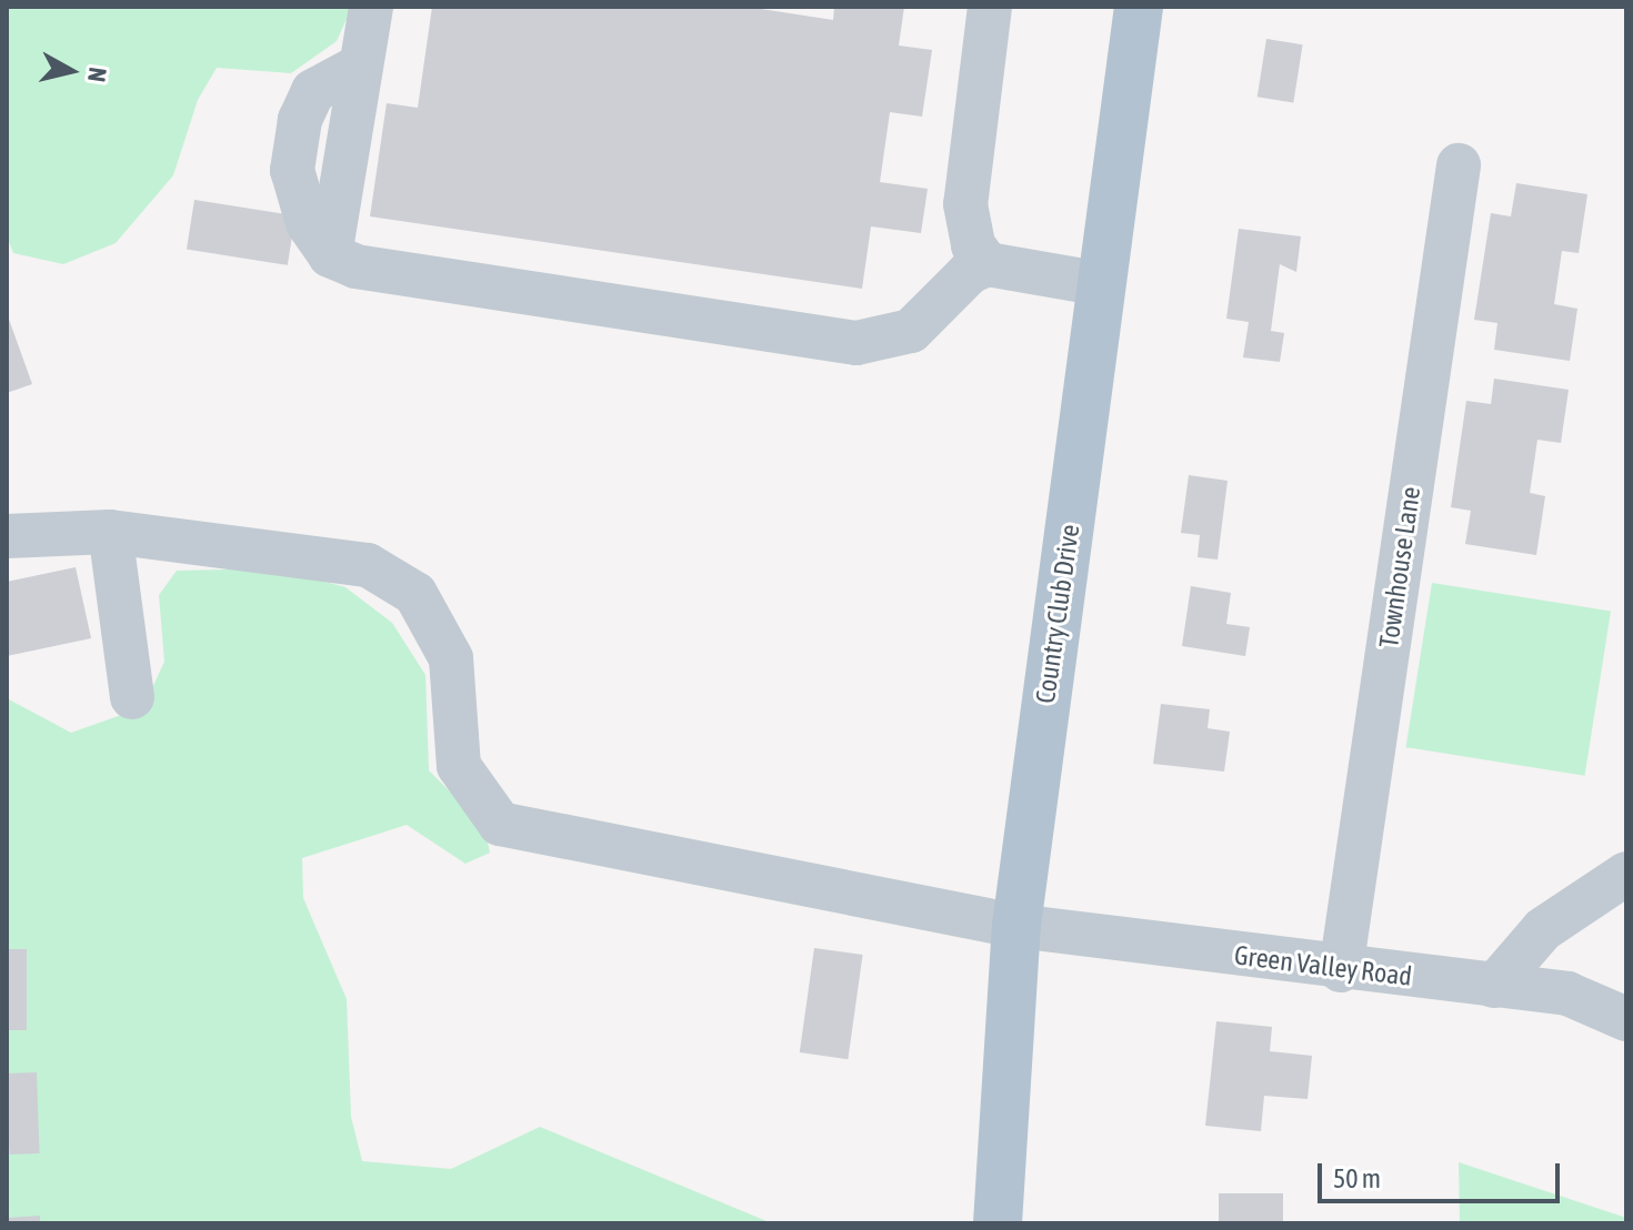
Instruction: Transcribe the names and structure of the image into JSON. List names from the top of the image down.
{
  "streets": {
    "main road": ["Country Club Drive"],
    "street": ["Townhouse Lane", "Green Valley Road"]
  },
  "crossings": [
    ["Townhouse Lane", "Green Valley Road"],
    ["Country Club Drive", "Green Valley Road"]
  ],
  "scale_bar": "50 m",
  "north": "right"
}
